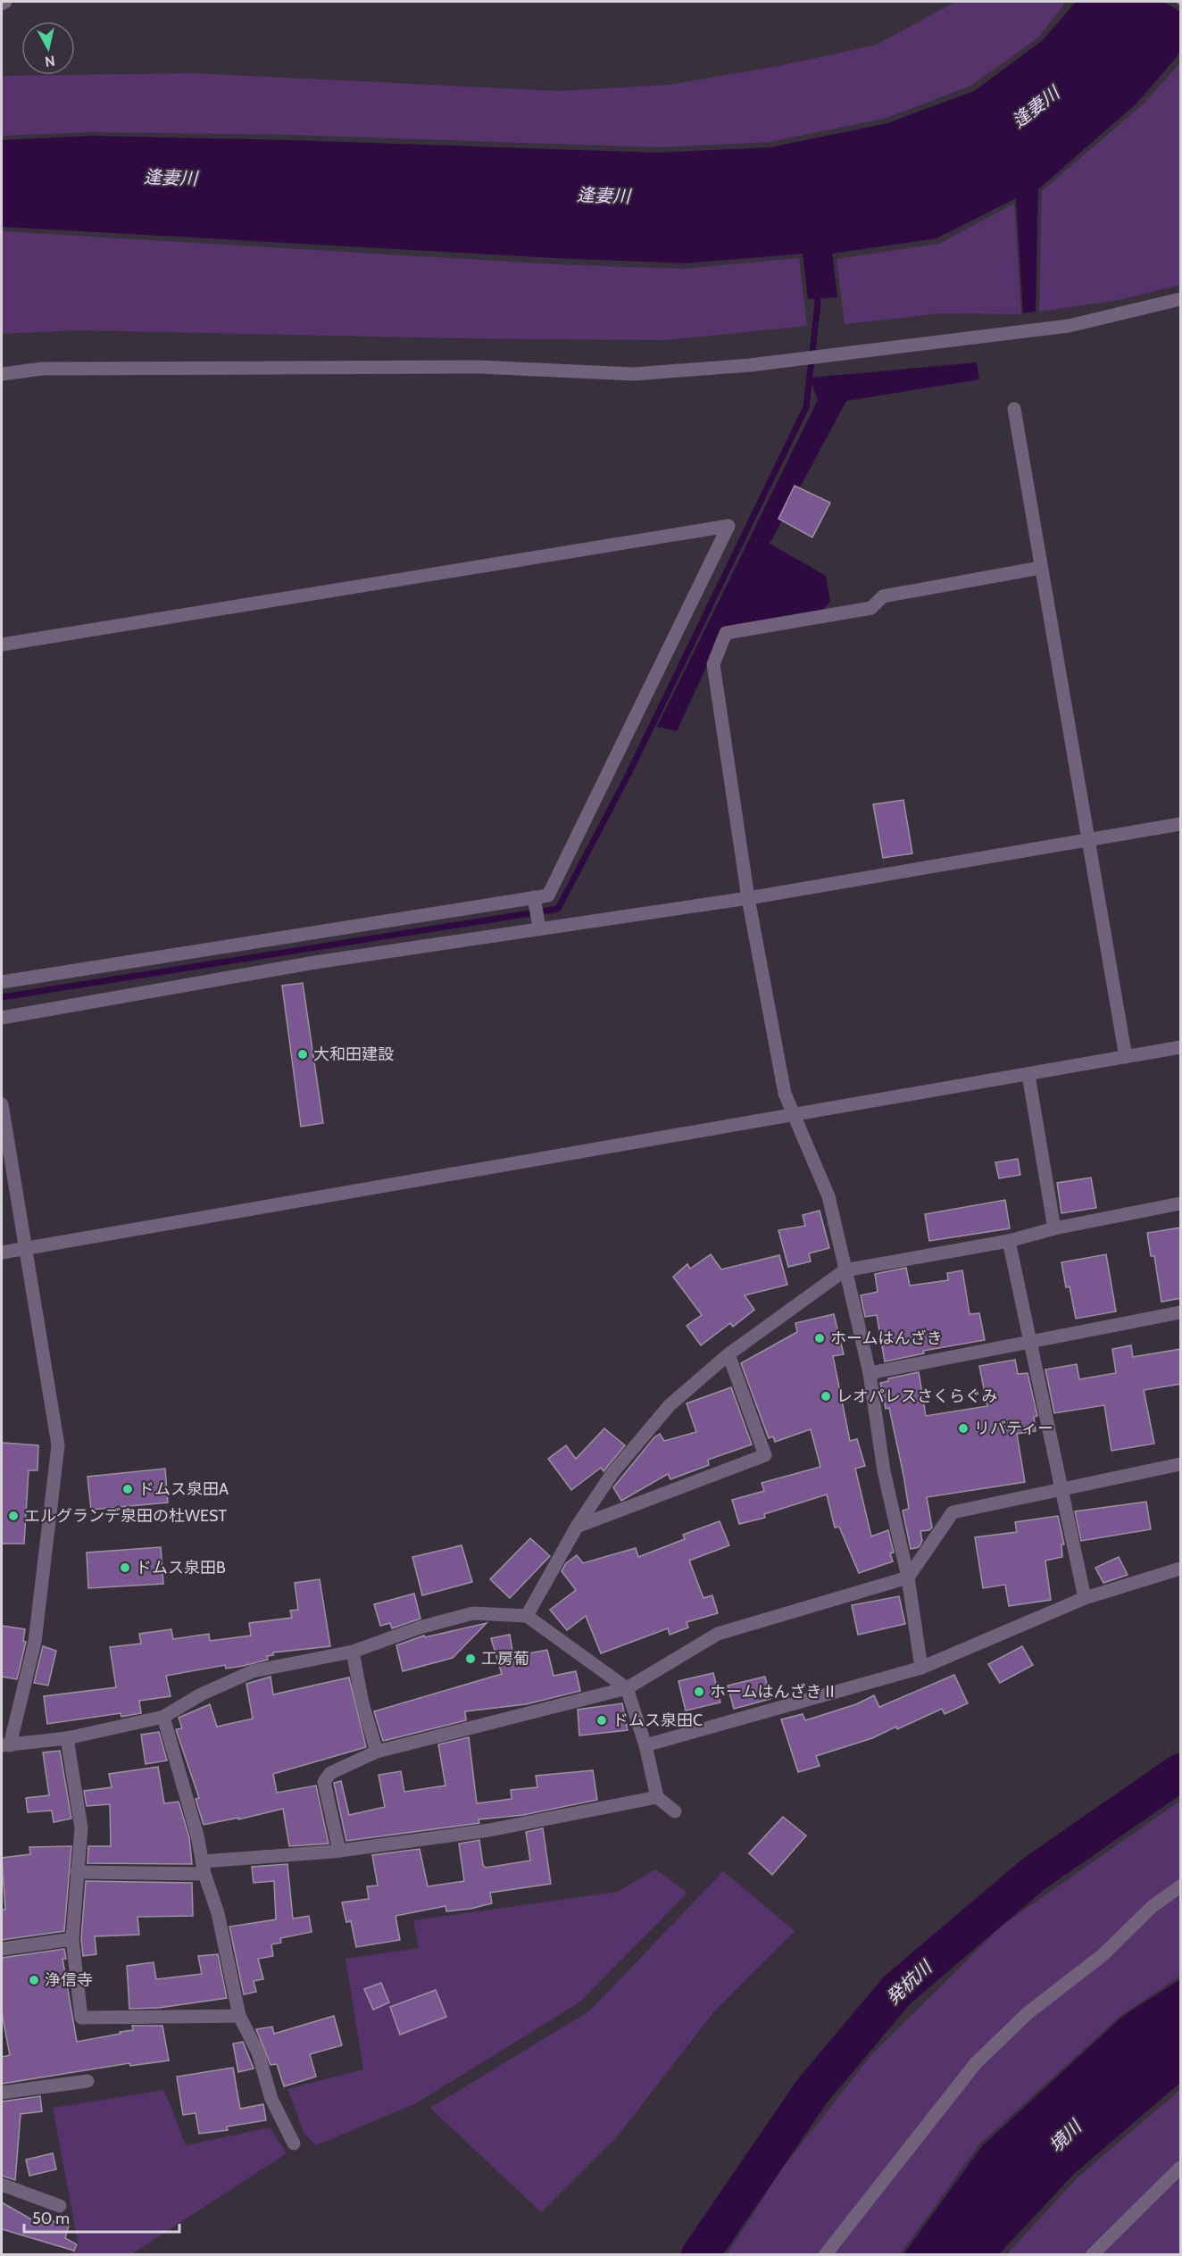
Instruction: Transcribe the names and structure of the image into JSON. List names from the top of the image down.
{
  "water": ["逢妻川", "発杭川", "境川"],
  "places": [
    "大和田建設",
    "ホームはんざき",
    "レオパレスさくらぐみ",
    "リバティー",
    "ドムス泉田A",
    "エルグランデ泉田の杜WEST",
    "ドムス泉田B",
    "工房葡",
    "ホームはんざきⅡ",
    "ドムス泉田C",
    "浄信寺"
  ],
  "scale_bar": "50 m",
  "north": "bottom"
}
